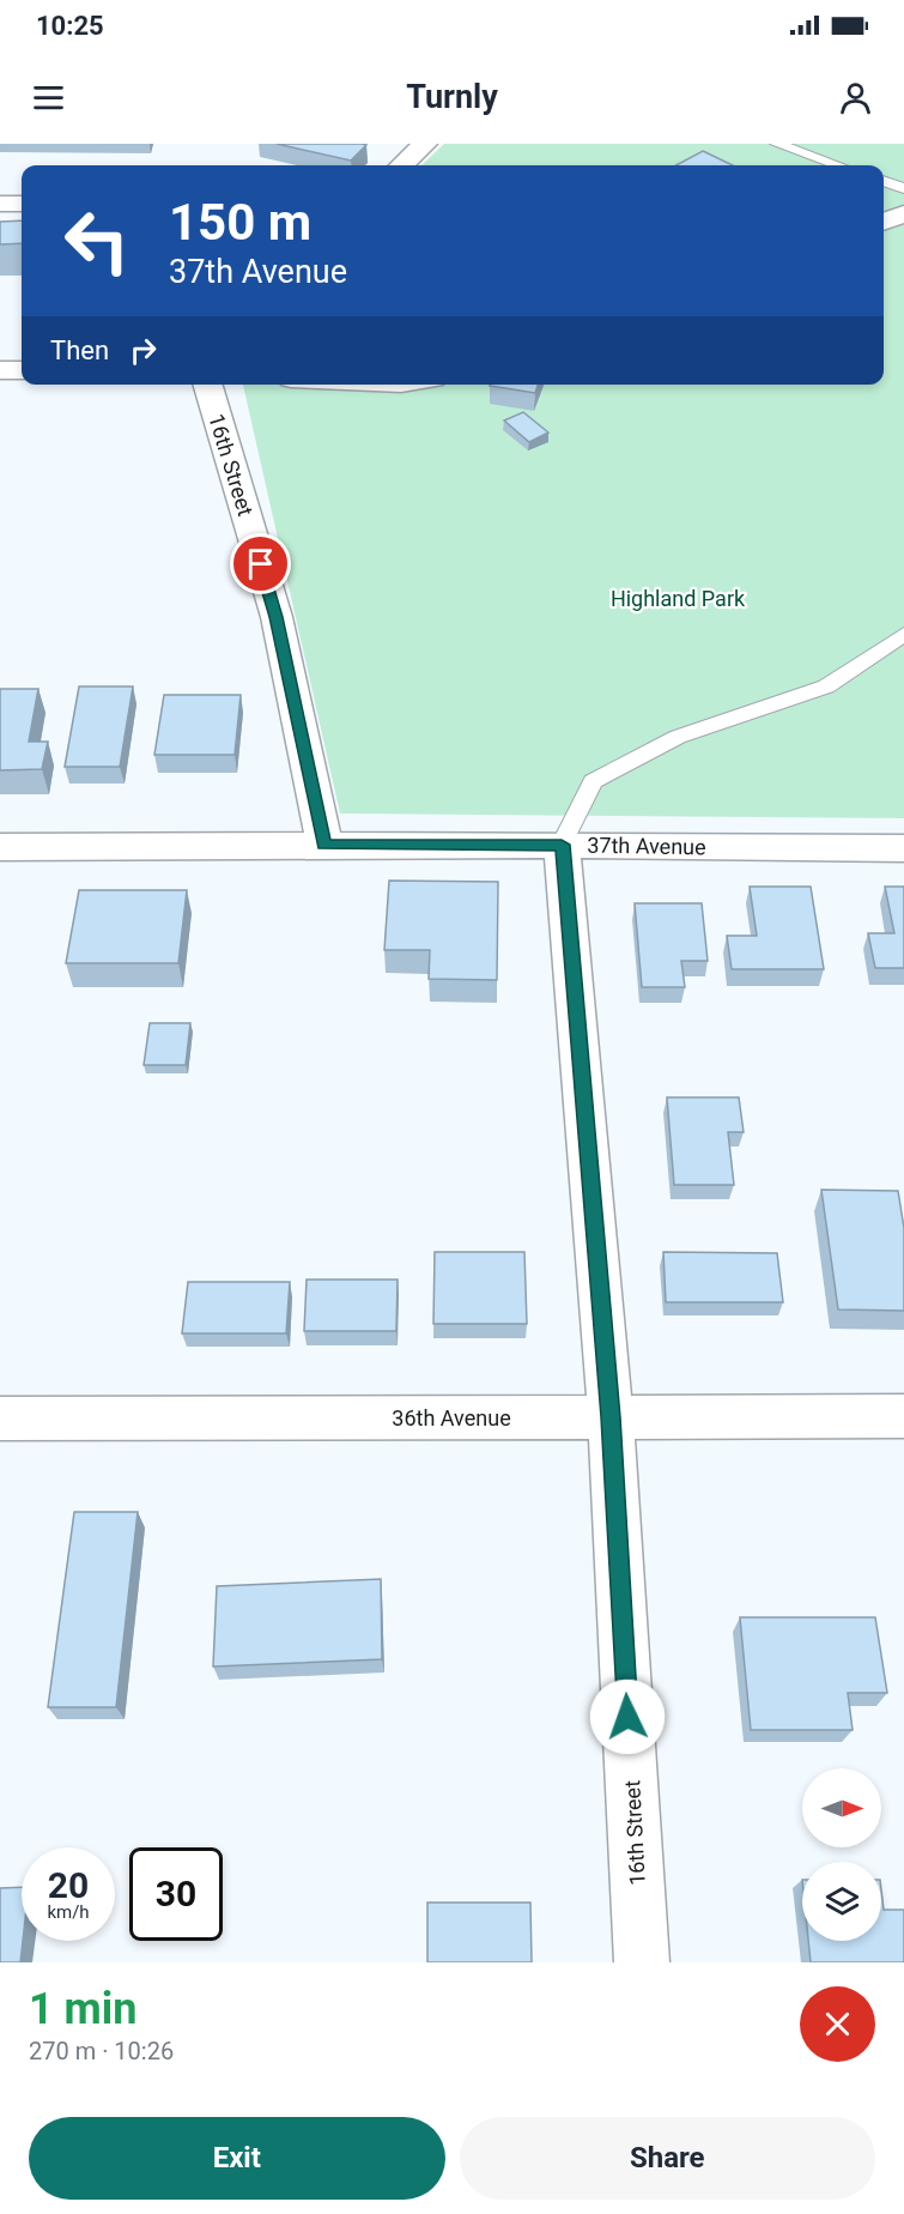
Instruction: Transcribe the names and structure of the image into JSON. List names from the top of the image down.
{
  "streets": {
    "street": ["16th Street", "37th Avenue", "36th Avenue"]
  },
  "crossings": [
    ["16th Street", "37th Avenue"],
    ["16th Street", "36th Avenue"]
  ],
  "parks": ["Highland Park"],
  "north": "right",
  "page": {
    "status": "10:25",
    "header": "Turnly",
    "turn": ["150 m", "37th Avenue"],
    "then": "Then",
    "speed": "20 km/h",
    "limit": "30",
    "heading": ["1 min", "270 m · 10:26"],
    "buttons": ["Exit", "Share"]
  }
}
